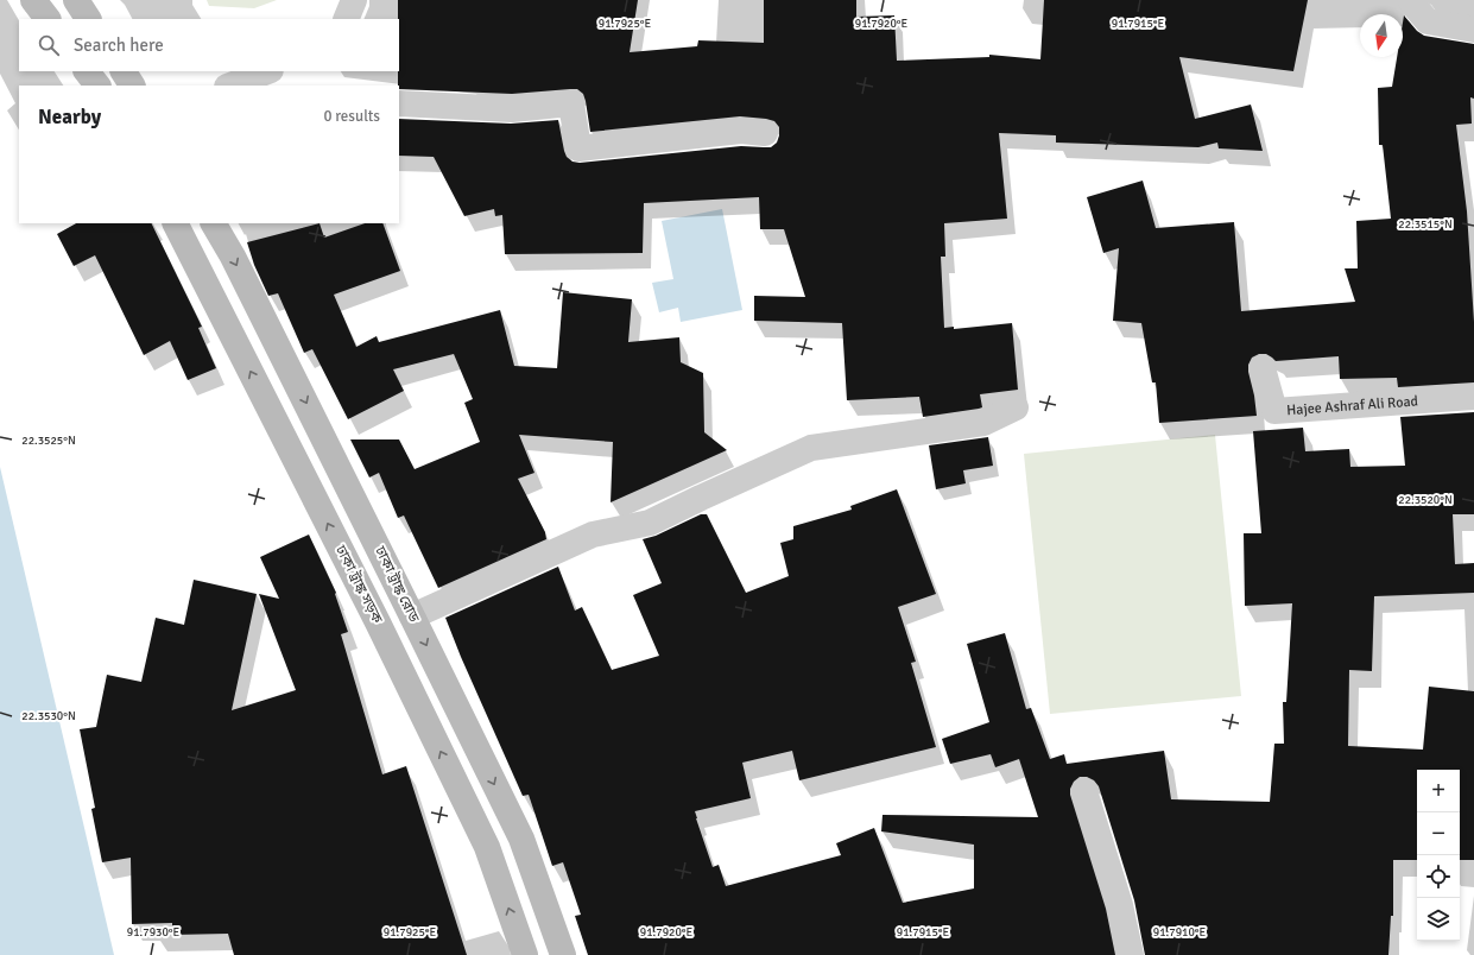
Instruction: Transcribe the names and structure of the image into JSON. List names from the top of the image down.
{
  "streets": {
    "main road": ["ঢাকা ট্রাঙ্ক সড়ক", "ঢাকা ট্রাঙ্ক রোড"],
    "street": ["Hajee Ashraf Ali Road"]
  },
  "one_way": ["ঢাকা ট্রাঙ্ক সড়ক", "ঢাকা ট্রাঙ্ক রোড"],
  "north": "bottom",
  "page": {
    "search": "Search here",
    "heading": ["Nearby", "0 results"],
    "map_buttons": ["+", "−"]
  },
  "coordinates": [
    "91.7925°E",
    "91.7920°E",
    "91.7915°E",
    "22.3515°N",
    "22.3525°N",
    "22.3520°N",
    "22.3530°N",
    "91.7930°E",
    "91.7910°E"
  ]
}
